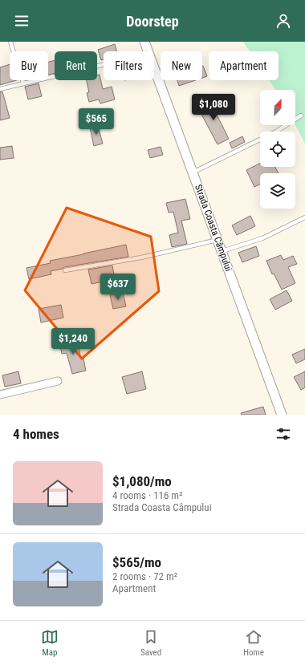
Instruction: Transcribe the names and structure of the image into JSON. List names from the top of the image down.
{
  "streets": {
    "street": ["Strada Coasta Câmpului"]
  },
  "north": "top right",
  "page": {
    "header": "Doorstep",
    "chip": [
      "Buy",
      "Rent",
      "Filters",
      "New",
      "Apartment"
    ],
    "price": [
      "$1,080",
      "$565",
      "$637",
      "$1,240"
    ],
    "heading": "4 homes",
    "list": [
      {
        "name": "$1,080/mo",
        "note": "4 rooms · 116 m² · Strada Coasta Câmpului"
      },
      {
        "name": "$565/mo",
        "note": "2 rooms · 72 m² · Apartment"
      }
    ],
    "tabs": ["Map", "Saved", "Home"]
  }
}
